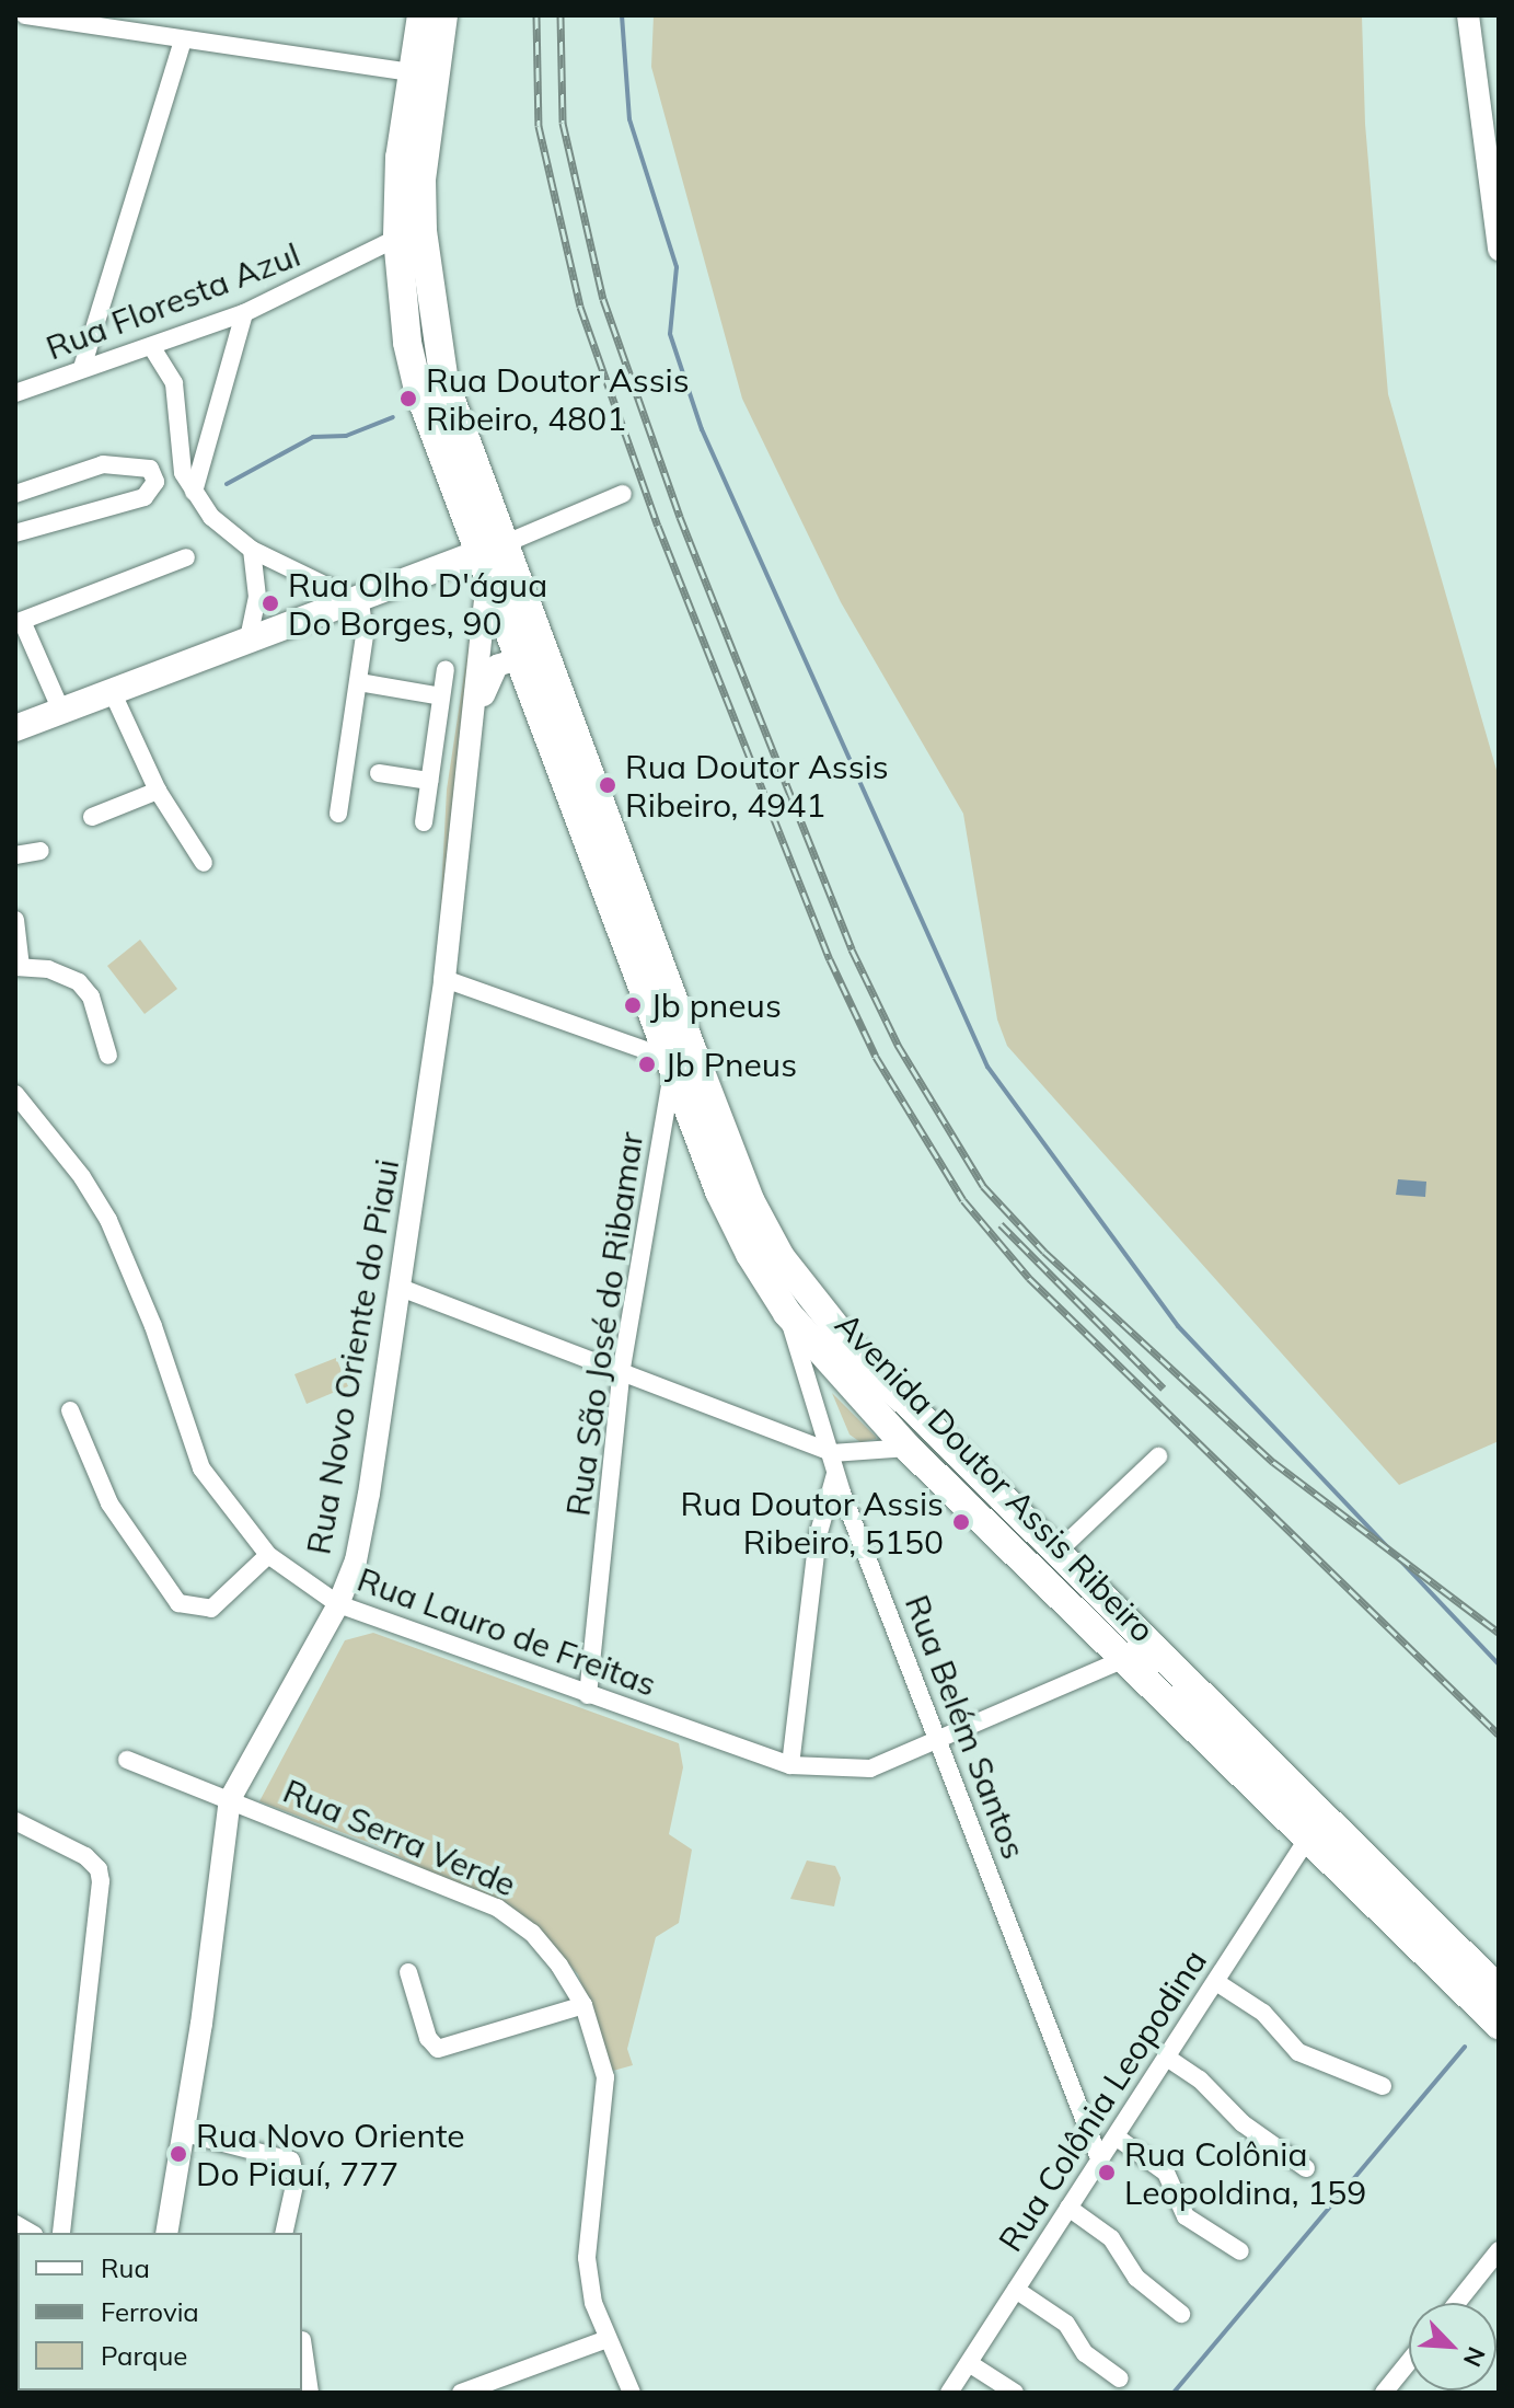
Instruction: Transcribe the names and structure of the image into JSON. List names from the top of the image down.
{
  "streets": {
    "main road": ["Avenida Doutor Assis Ribeiro"],
    "street": [
      "Rua Floresta Azul",
      "Rua São José do Ribamar",
      "Rua Novo Oriente do Piaui",
      "Rua Lauro de Freitas",
      "Rua Belém Santos",
      "Rua Serra Verde",
      "Rua Colônia Leopodina"
    ]
  },
  "crossings": [
    ["Rua Floresta Azul", "Avenida Doutor Assis Ribeiro"],
    ["Rua São José do Ribamar", "Avenida Doutor Assis Ribeiro"],
    ["Rua São José do Ribamar", "Rua Lauro de Freitas"],
    ["Rua Novo Oriente do Piaui", "Avenida Doutor Assis Ribeiro"],
    ["Rua Novo Oriente do Piaui", "Rua Lauro de Freitas"],
    ["Rua Novo Oriente do Piaui", "Rua Serra Verde"],
    ["Avenida Doutor Assis Ribeiro", "Rua Lauro de Freitas"],
    ["Avenida Doutor Assis Ribeiro", "Rua Belém Santos"],
    ["Avenida Doutor Assis Ribeiro", "Rua Colônia Leopodina"],
    ["Rua Lauro de Freitas", "Rua Belém Santos"],
    ["Rua Belém Santos", "Rua Colônia Leopodina"]
  ],
  "places": [
    "Rua Doutor Assis Ribeiro, 4801",
    "Rua Olho D'água Do Borges, 90",
    "Rua Doutor Assis Ribeiro, 4941",
    "Jb pneus",
    "Jb Pneus",
    "Rua Doutor Assis Ribeiro, 5150",
    "Rua Novo Oriente Do Piauí, 777",
    "Rua Colônia Leopoldina, 159"
  ],
  "legend": ["Rua", "Ferrovia", "Parque"],
  "north": "bottom right"
}
